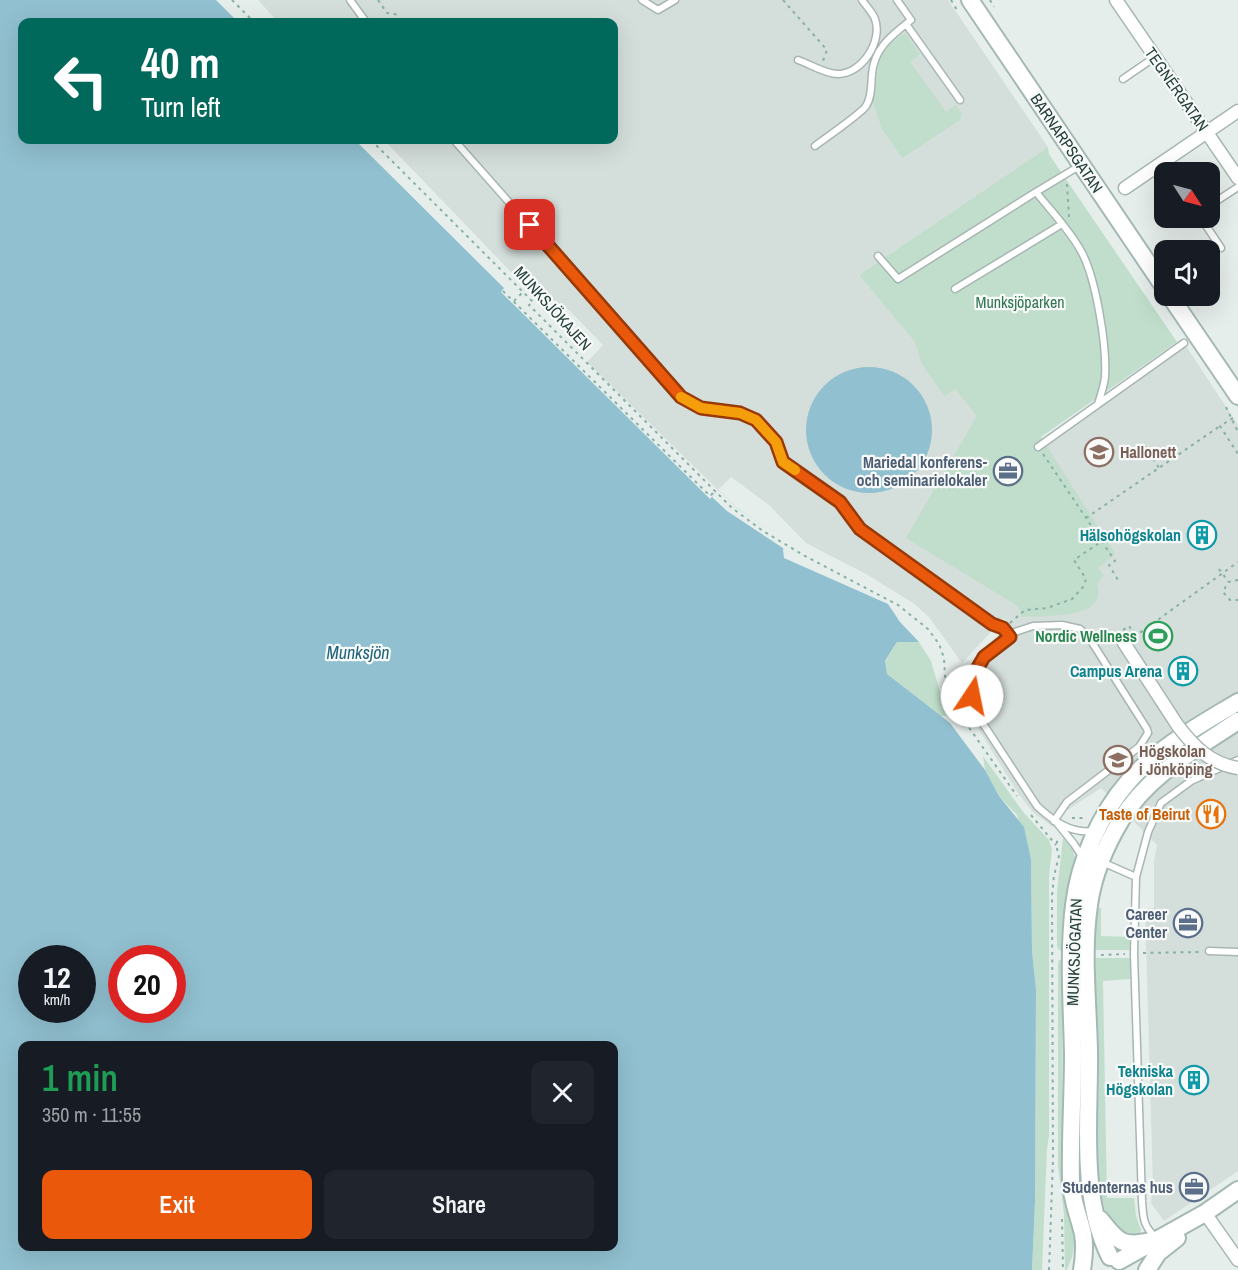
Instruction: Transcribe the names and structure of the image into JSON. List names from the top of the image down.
{
  "streets": {
    "main road": ["BARNARPSGATAN", "MUNKSJÖGATAN"],
    "street": ["TEGNÉRGATAN"],
    "path": ["MUNKSJÖKAJEN"]
  },
  "water": ["Munksjön"],
  "parks": ["Munksjöparken"],
  "places": {
    "school or university": ["Hallonett", "Högskolan i Jönköping"],
    "office": ["Mariedal konferens- och seminarielokaler", "Career Center", "Studenternas hus"],
    "building": ["Hälsohögskolan", "Campus Arena", "Tekniska Högskolan"],
    "sports": ["Nordic Wellness"],
    "restaurant": ["Taste of Beirut"]
  },
  "north": "bottom right",
  "page": {
    "turn": ["40 m", "Turn left"],
    "speed": "12 km/h",
    "limit": "20",
    "heading": ["1 min", "350 m · 11:55"],
    "buttons": ["Exit", "Share"]
  }
}
